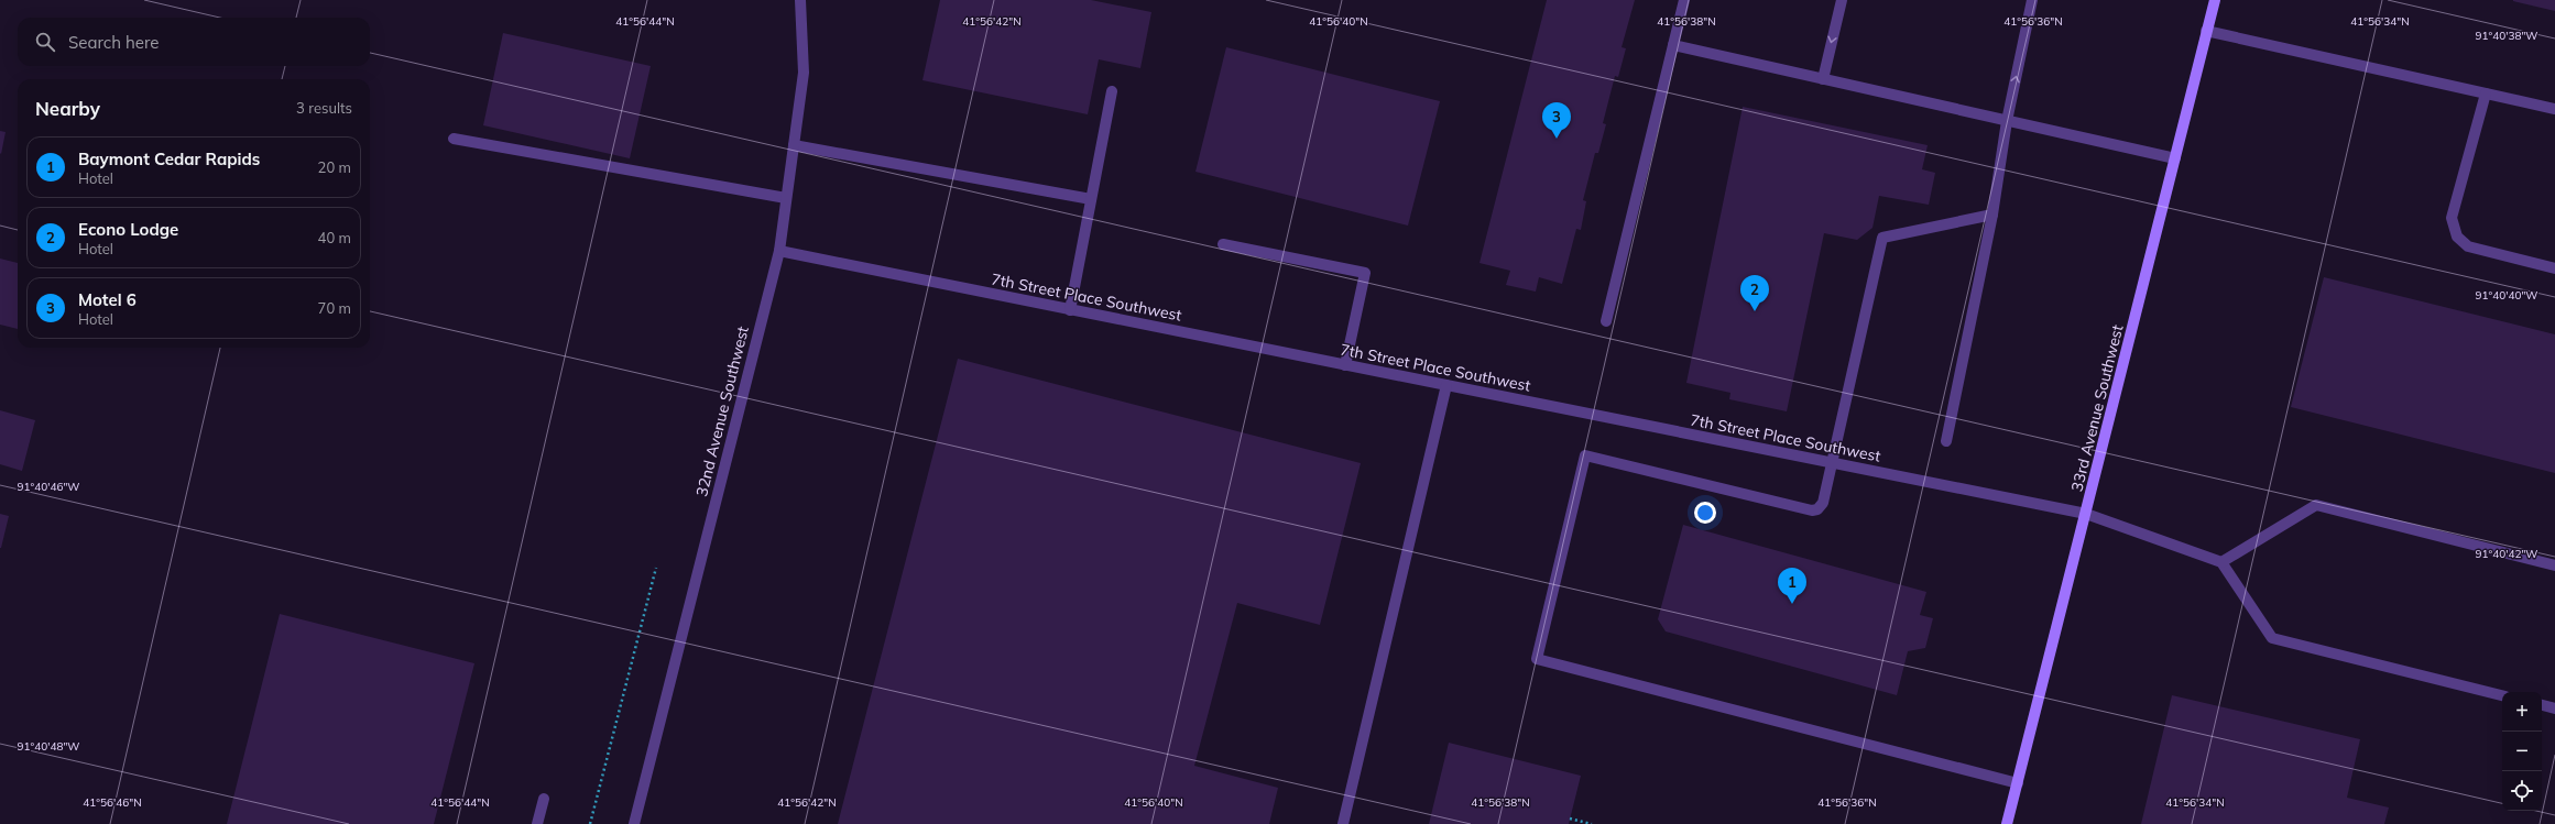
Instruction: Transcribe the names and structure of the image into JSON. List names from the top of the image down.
{
  "streets": {
    "street": ["7th Street Place Southwest", "33rd Avenue Southwest", "32nd Avenue Southwest"]
  },
  "crossings": [
    ["7th Street Place Southwest", "33rd Avenue Southwest"],
    ["7th Street Place Southwest", "32nd Avenue Southwest"]
  ],
  "page": {
    "search": "Search here",
    "heading": ["Nearby", "3 results"],
    "pins": ["3", "2", "1"],
    "list": [
      {
        "mark": "1",
        "name": "Baymont Cedar Rapids",
        "note": "Hotel",
        "value": "20 m"
      },
      {
        "mark": "2",
        "name": "Econo Lodge",
        "note": "Hotel",
        "value": "40 m"
      },
      {
        "mark": "3",
        "name": "Motel 6",
        "note": "Hotel",
        "value": "70 m"
      }
    ],
    "map_buttons": ["+", "−"]
  },
  "coordinates": [
    "41°56'44\"N",
    "41°56'42\"N",
    "41°56'40\"N",
    "41°56'38\"N",
    "41°56'36\"N",
    "41°56'34\"N",
    "91°40'38\"W",
    "91°40'40\"W",
    "91°40'46\"W",
    "91°40'42\"W",
    "91°40'48\"W",
    "41°56'46\"N"
  ]
}
